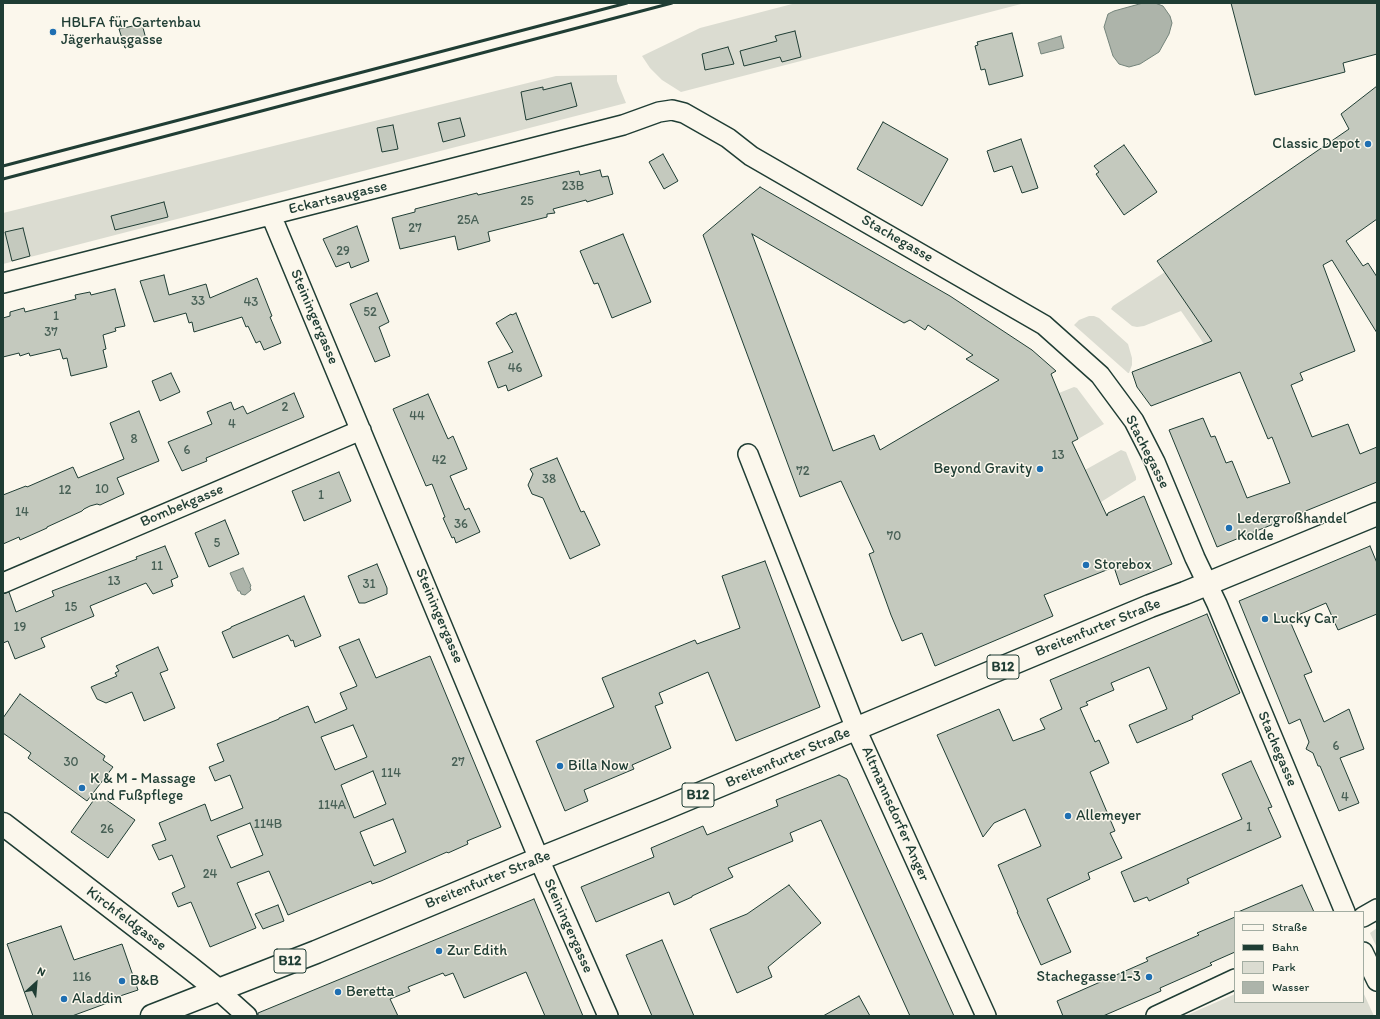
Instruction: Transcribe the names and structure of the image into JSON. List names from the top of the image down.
{
  "streets": {
    "main road": ["Breitenfurter Straße", "B12", "Kirchfeldgasse"],
    "street": [
      "Eckartsaugasse",
      "Stachegasse",
      "Steiningergasse",
      "Bombekgasse",
      "Altmannsdorfer Anger"
    ]
  },
  "crossings": [
    ["Eckartsaugasse", "Stachegasse"],
    ["Eckartsaugasse", "Steiningergasse"],
    ["Stachegasse", "Breitenfurter Straße"],
    ["Steiningergasse", "Bombekgasse"],
    ["Steiningergasse", "Breitenfurter Straße"],
    ["Breitenfurter Straße", "Altmannsdorfer Anger"],
    ["Breitenfurter Straße", "Kirchfeldgasse"]
  ],
  "places": [
    "HBLFA für Gartenbau Jägerhausgasse",
    "Classic Depot",
    "Beyond Gravity",
    "Ledergroßhandel Kolde",
    "Storebox",
    "Lucky Car",
    "Billa Now",
    "K & M - Massage und Fußpflege",
    "Allemeyer",
    "Zur Edith",
    "Stachegasse 1-3",
    "B&B",
    "Beretta",
    "Aladdin"
  ],
  "house_numbers": [
    "23B",
    "25",
    "25A",
    "27",
    "29",
    "33",
    "43",
    "52",
    "1",
    "37",
    "46",
    "2",
    "44",
    "4",
    "8",
    "6",
    "13",
    "42",
    "72",
    "38",
    "10",
    "12",
    "1",
    "14",
    "36",
    "70",
    "5",
    "11",
    "13",
    "31",
    "15",
    "19",
    "6",
    "30",
    "27",
    "114",
    "4",
    "114A",
    "114B",
    "1",
    "26",
    "24",
    "116"
  ],
  "legend": [
    "Straße",
    "Bahn",
    "Park",
    "Wasser"
  ],
  "north": "top right"
}
